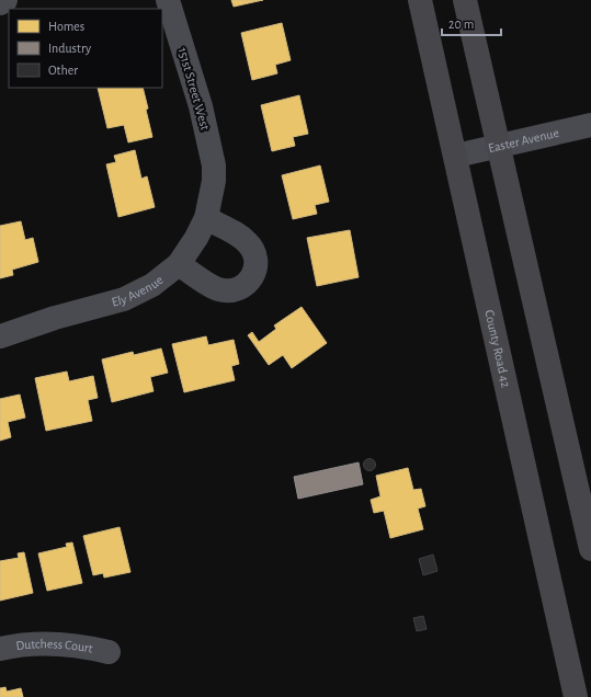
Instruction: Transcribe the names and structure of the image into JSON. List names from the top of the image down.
{
  "streets": {
    "highway": ["County Road 42"],
    "street": [
      "151st Street West",
      "Easter Avenue",
      "Ely Avenue",
      "Dutchess Court"
    ]
  },
  "crossings": [
    ["151st Street West", "Ely Avenue"],
    ["Easter Avenue", "County Road 42"]
  ],
  "legend": ["Homes", "Industry", "Other"],
  "scale_bar": "20 m"
}
